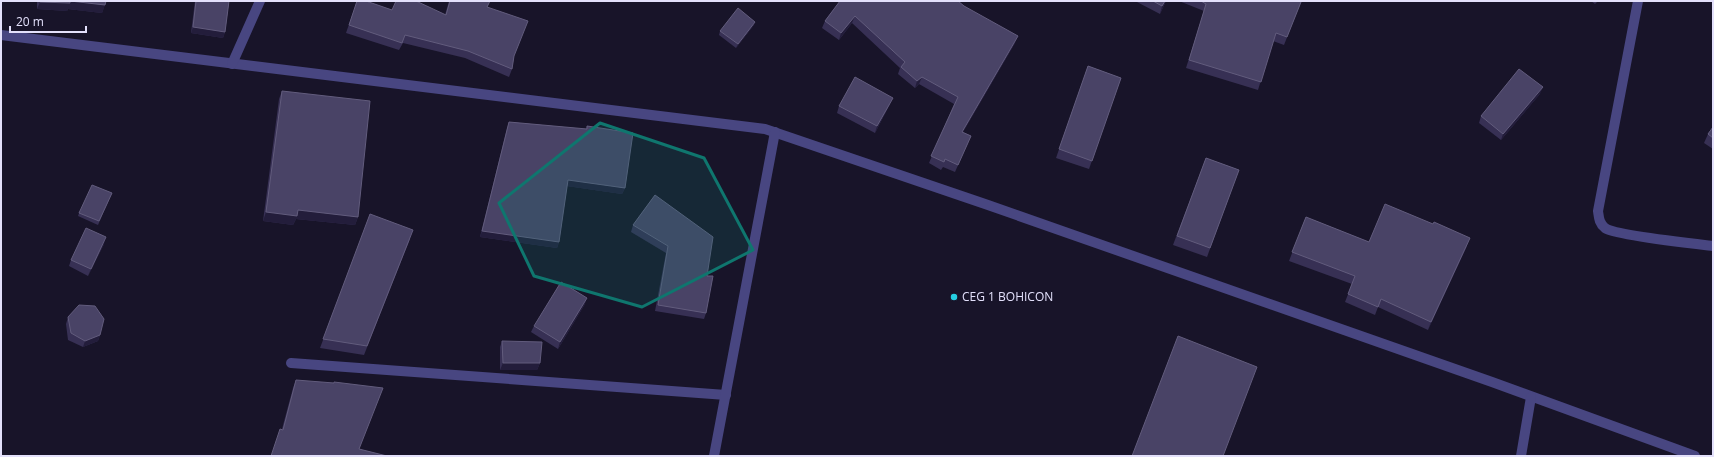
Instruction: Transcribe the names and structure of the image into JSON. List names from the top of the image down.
{
  "places": ["CEG 1 BOHICON"],
  "scale_bar": "20 m"
}
